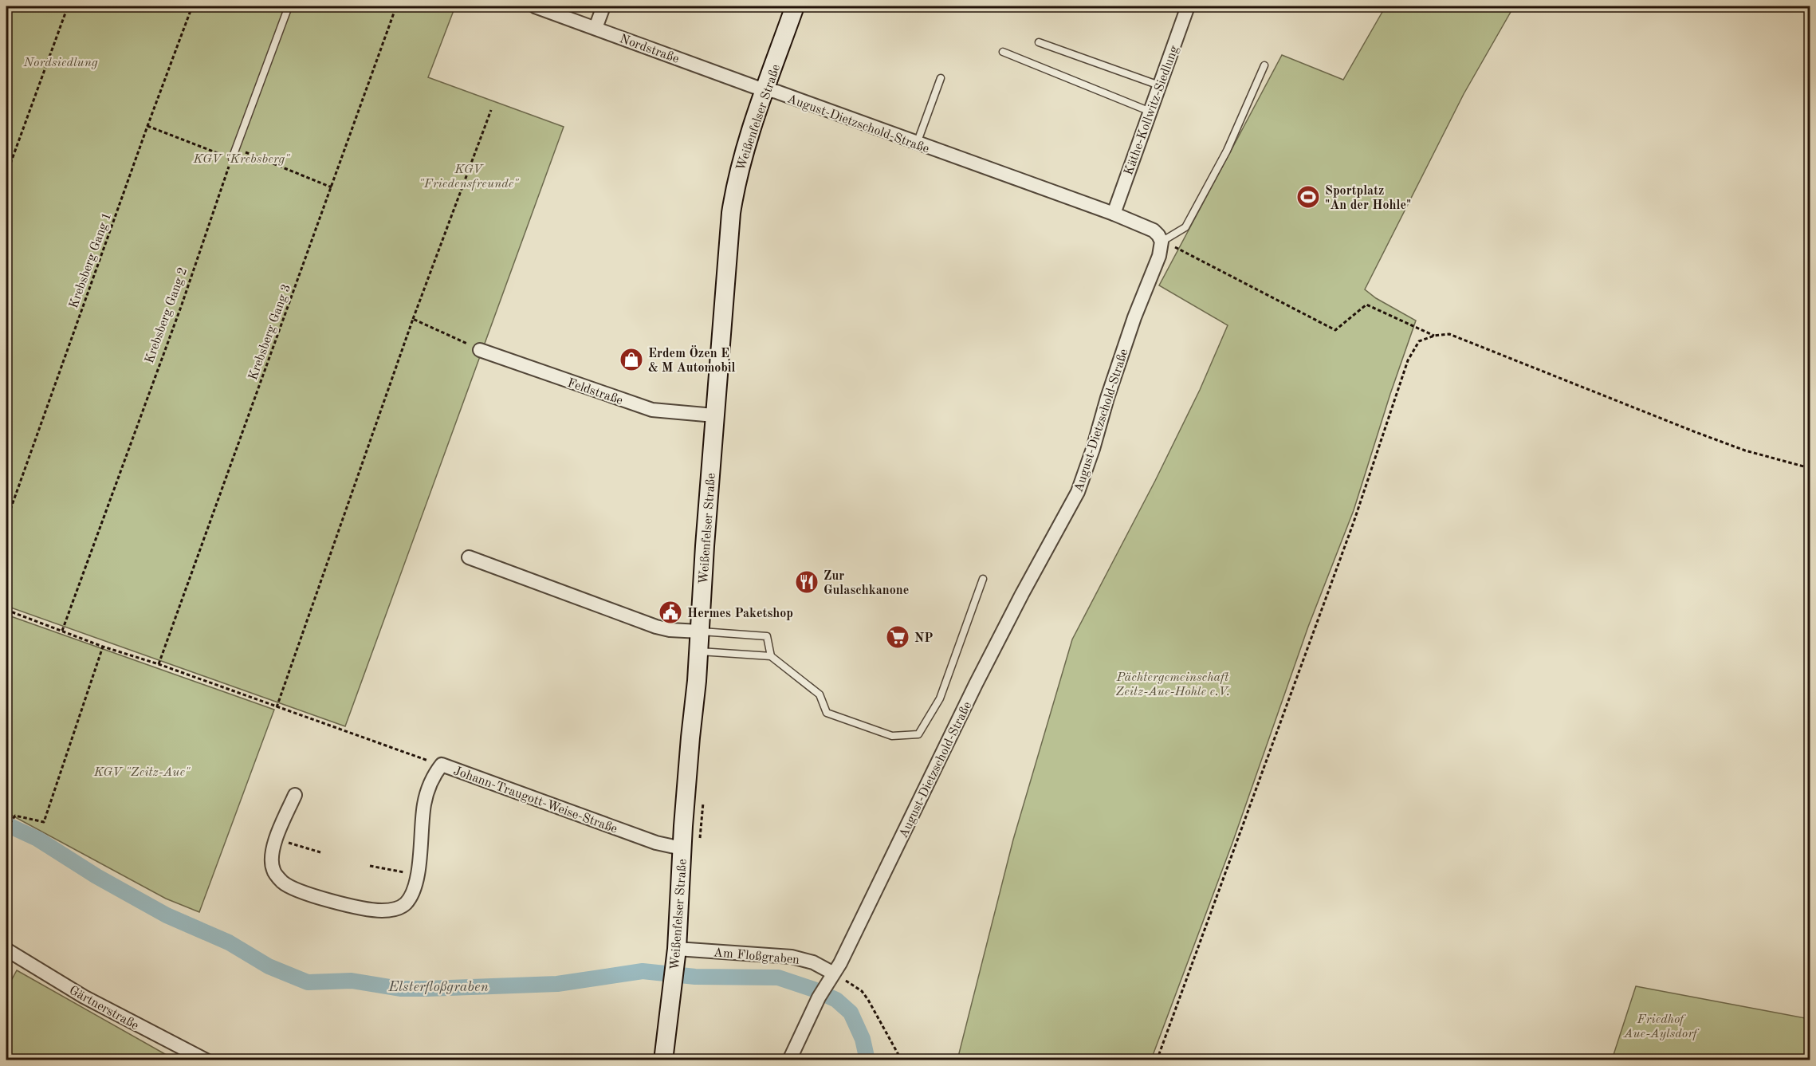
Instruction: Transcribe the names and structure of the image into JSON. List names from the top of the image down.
{
  "streets": {
    "street": [
      "Nordstraße",
      "Käthe-Kollwitz-Siedlung",
      "Weißenfelser Straße",
      "August-Dietzschold-Straße",
      "Feldstraße",
      "Johann-Traugott-Weise-Straße",
      "Am Floßgraben",
      "Gärtnerstraße"
    ],
    "path": ["Krebsberg Gang 1", "Krebsberg Gang 2", "Krebsberg Gang 3"]
  },
  "crossings": [
    ["Nordstraße", "Weißenfelser Straße"],
    ["Nordstraße", "August-Dietzschold-Straße"],
    ["Käthe-Kollwitz-Siedlung", "August-Dietzschold-Straße"],
    ["Weißenfelser Straße", "August-Dietzschold-Straße"],
    ["Weißenfelser Straße", "Feldstraße"],
    ["Weißenfelser Straße", "Johann-Traugott-Weise-Straße"],
    ["Weißenfelser Straße", "Am Floßgraben"],
    ["August-Dietzschold-Straße", "Am Floßgraben"]
  ],
  "water": ["Elsterfloßgraben"],
  "parks": [
    "Nordsiedlung",
    "KGV \"Krebsberg\"",
    "KGV \"Friedensfreunde\"",
    "Pächtergemeinschaft Zeitz-Aue-Hohle e.V.",
    "KGV \"Zeitz-Aue\"",
    "Friedhof Aue-Aylsdorf"
  ],
  "places": {
    "sports": ["Sportplatz \"An der Hohle\""],
    "shop": ["Erdem Özen E & M Automobil"],
    "restaurant": ["Zur Gulaschkanone"],
    "public building": ["Hermes Paketshop"],
    "supermarket": ["NP"]
  }
}
